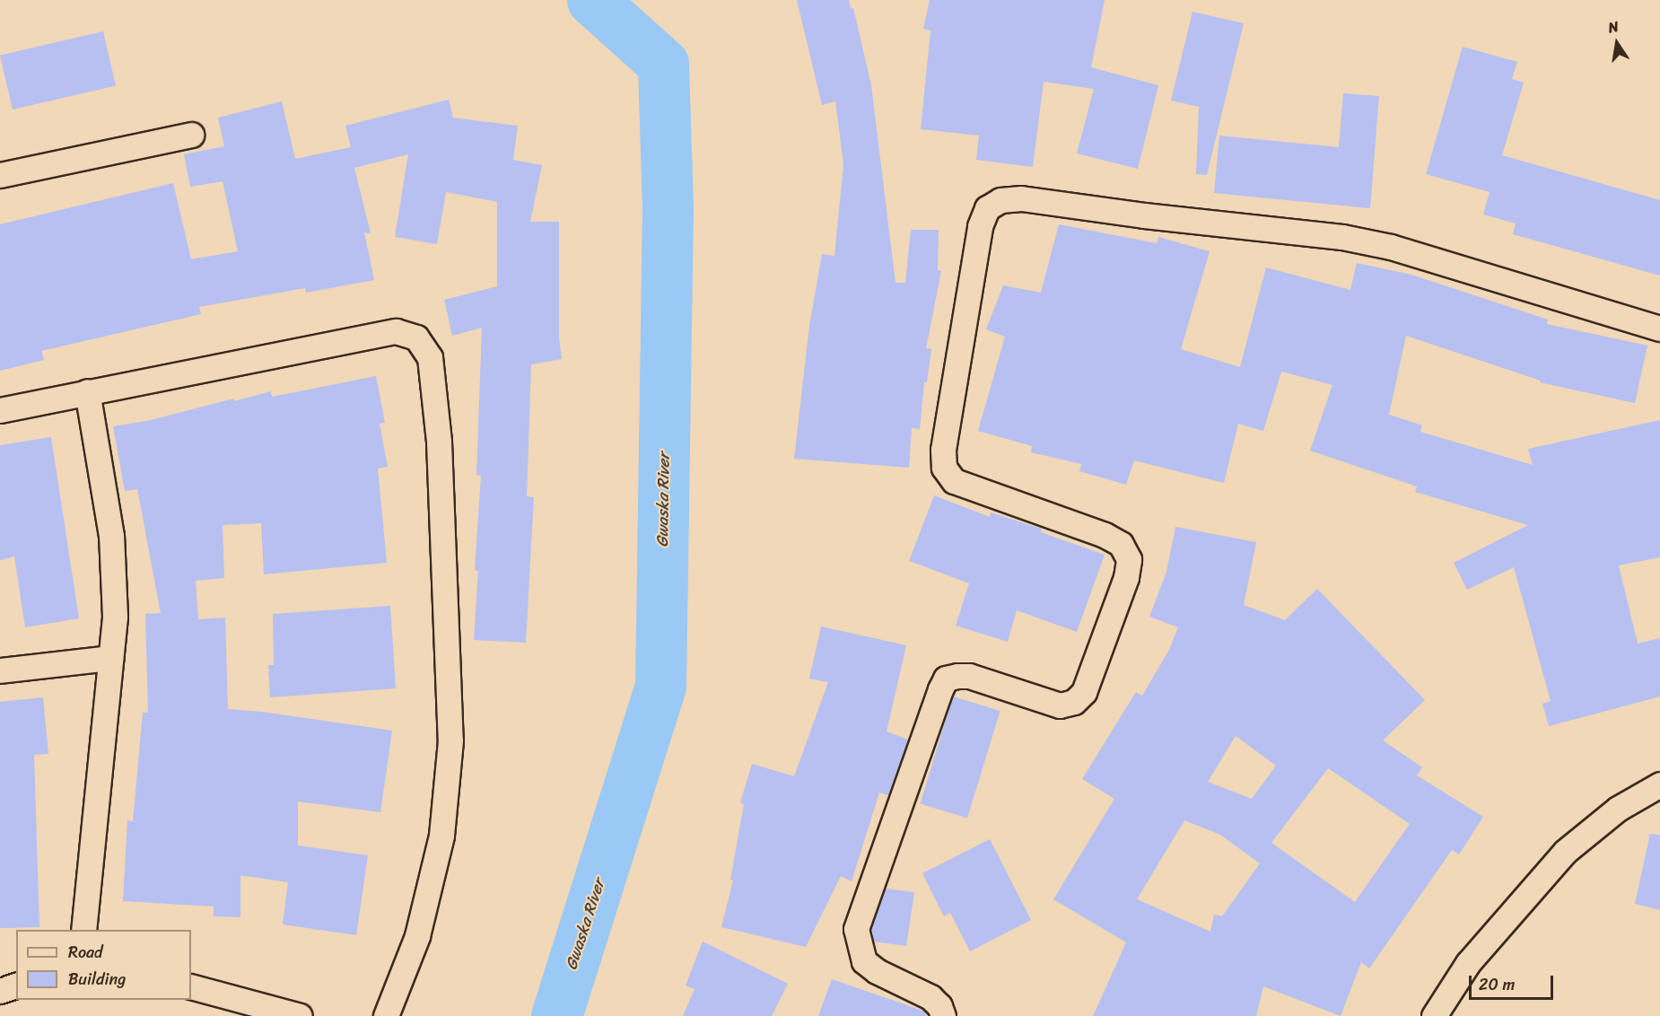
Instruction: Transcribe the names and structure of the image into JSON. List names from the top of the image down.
{
  "water": ["Gwaska River"],
  "legend": ["Road", "Building"],
  "scale_bar": "20 m",
  "north": "top"
}
